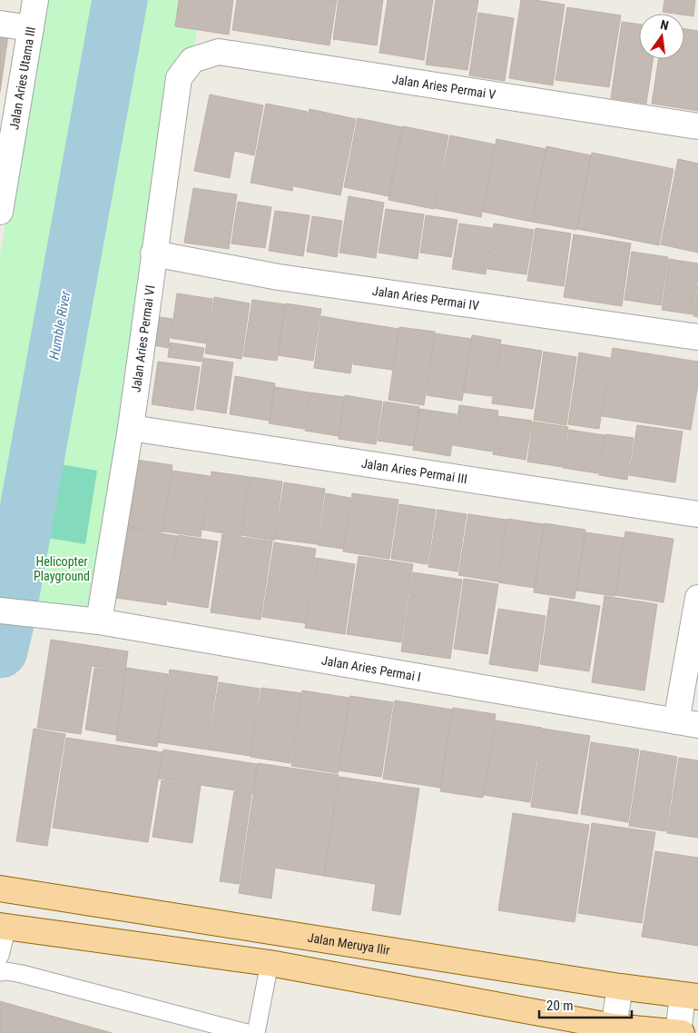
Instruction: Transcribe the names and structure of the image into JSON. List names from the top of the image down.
{
  "streets": {
    "main road": ["Jalan Meruya Ilir"],
    "street": [
      "Jalan Aries Utama III",
      "Jalan Aries Permai V",
      "Jalan Aries Permai IV",
      "Jalan Aries Permai VI",
      "Jalan Aries Permai III",
      "Jalan Aries Permai I"
    ]
  },
  "crossings": [
    ["Jalan Aries Permai V", "Jalan Aries Permai VI"],
    ["Jalan Aries Permai IV", "Jalan Aries Permai VI"],
    ["Jalan Aries Permai VI", "Jalan Aries Permai III"],
    ["Jalan Aries Permai VI", "Jalan Aries Permai I"]
  ],
  "water": ["Humble River"],
  "parks": ["Helicopter Playground"],
  "scale_bar": "20 m",
  "north": "top"
}
